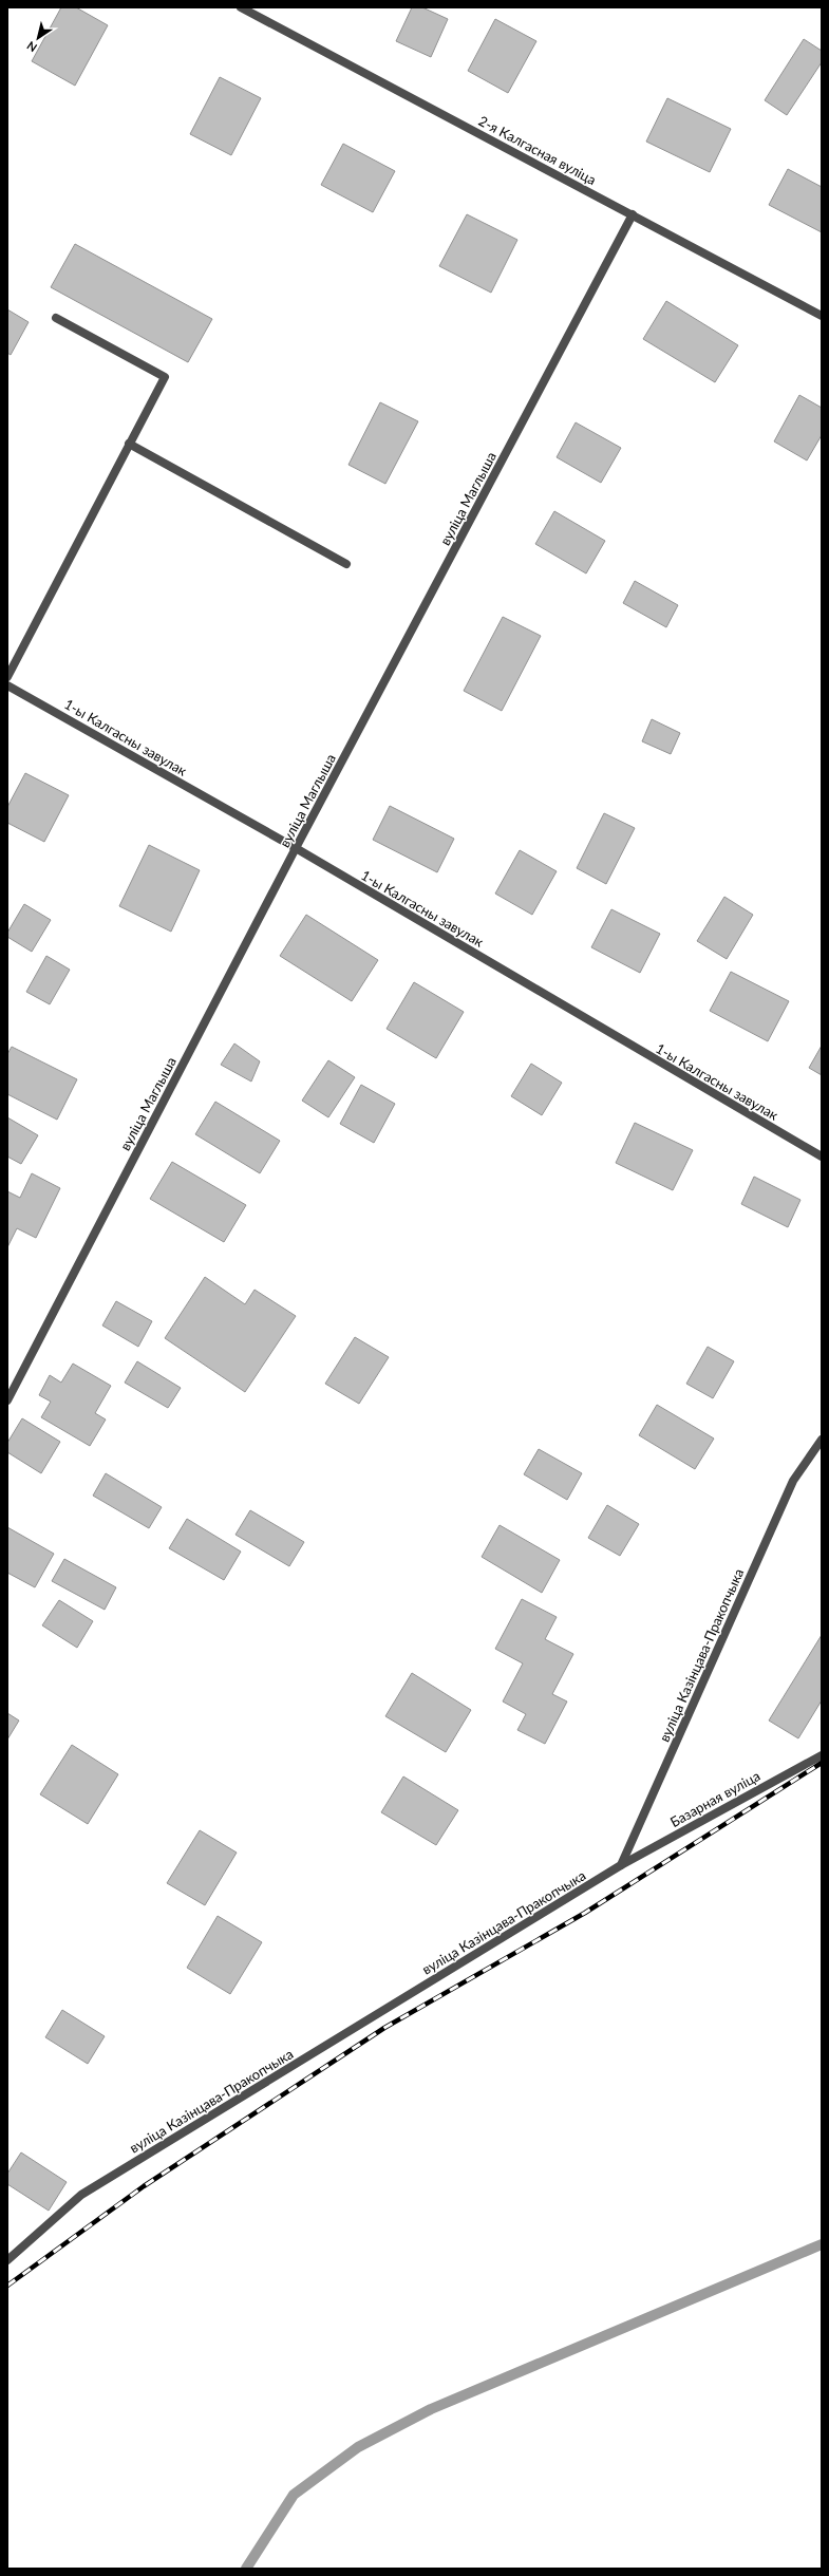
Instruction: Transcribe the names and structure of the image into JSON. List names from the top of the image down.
{
  "streets": {
    "street": [
      "2-я Калгасная вуліца",
      "вуліца Маглыша",
      "1-ы Калгасны завулак",
      "вуліца Казінцава-Пракопчыка",
      "Базарная вуліца"
    ]
  },
  "crossings": [
    ["2-я Калгасная вуліца", "вуліца Маглыша"],
    ["вуліца Маглыша", "1-ы Калгасны завулак"],
    ["вуліца Казінцава-Пракопчыка", "Базарная вуліца"]
  ],
  "north": "bottom left"
}
